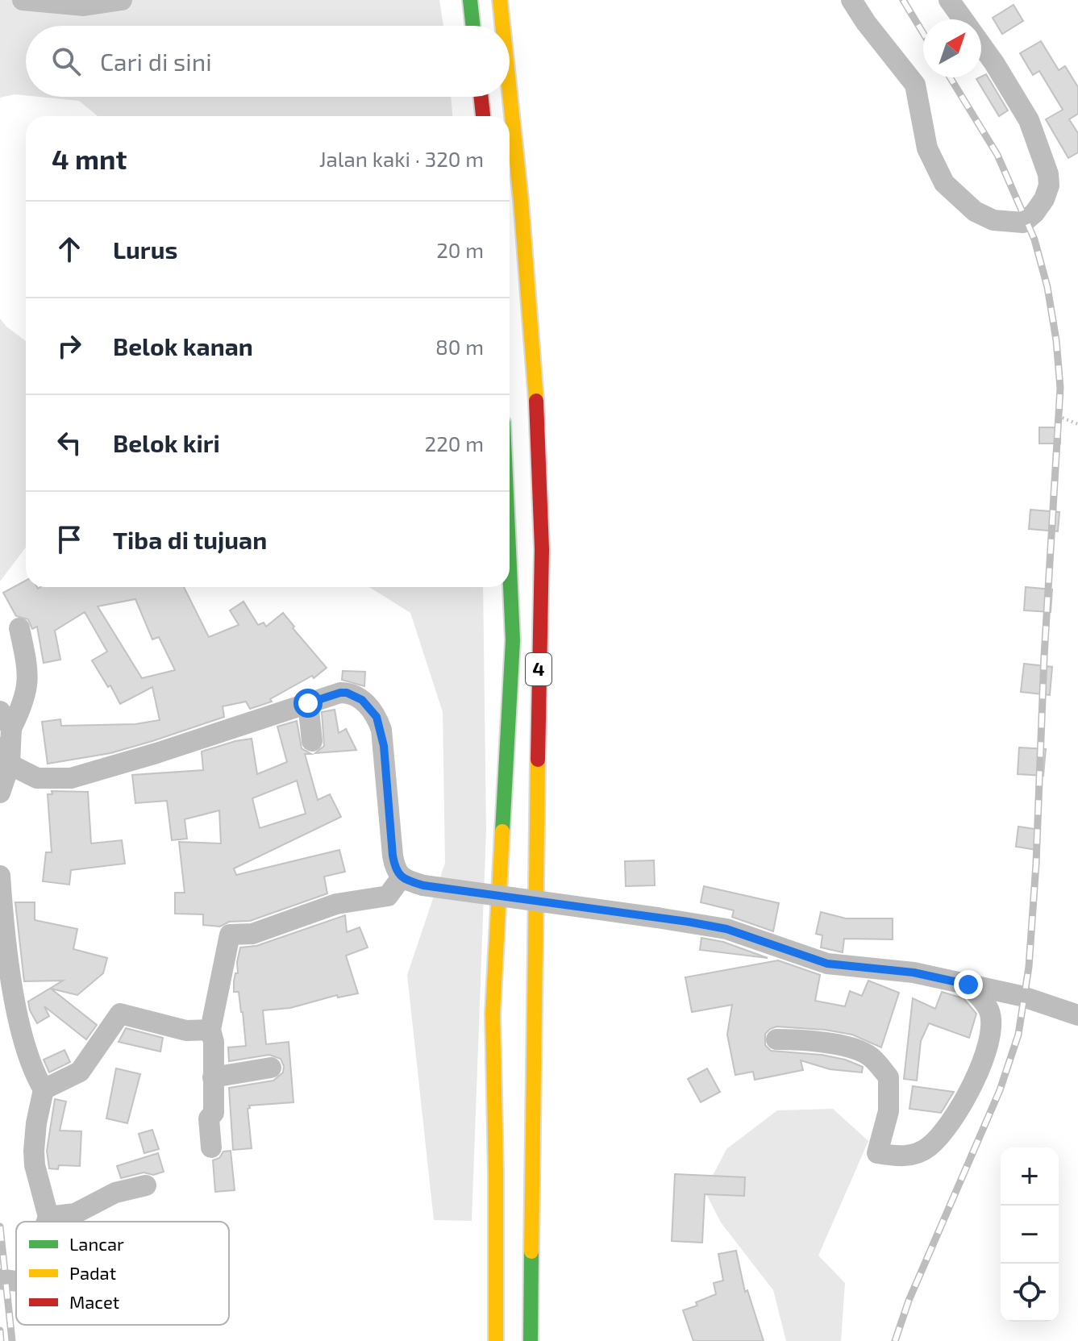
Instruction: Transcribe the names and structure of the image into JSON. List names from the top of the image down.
{
  "streets": {
    "highway": ["4"]
  },
  "legend": ["Lancar", "Padat", "Macet"],
  "north": "top right",
  "page": {
    "search": "Cari di sini",
    "heading": ["4 mnt", "Jalan kaki · 320 m"],
    "list": [
      ["Lurus", "20 m"],
      ["Belok kanan", "80 m"],
      ["Belok kiri", "220 m"],
      "Tiba di tujuan"
    ],
    "map_buttons": ["+", "−"]
  }
}
